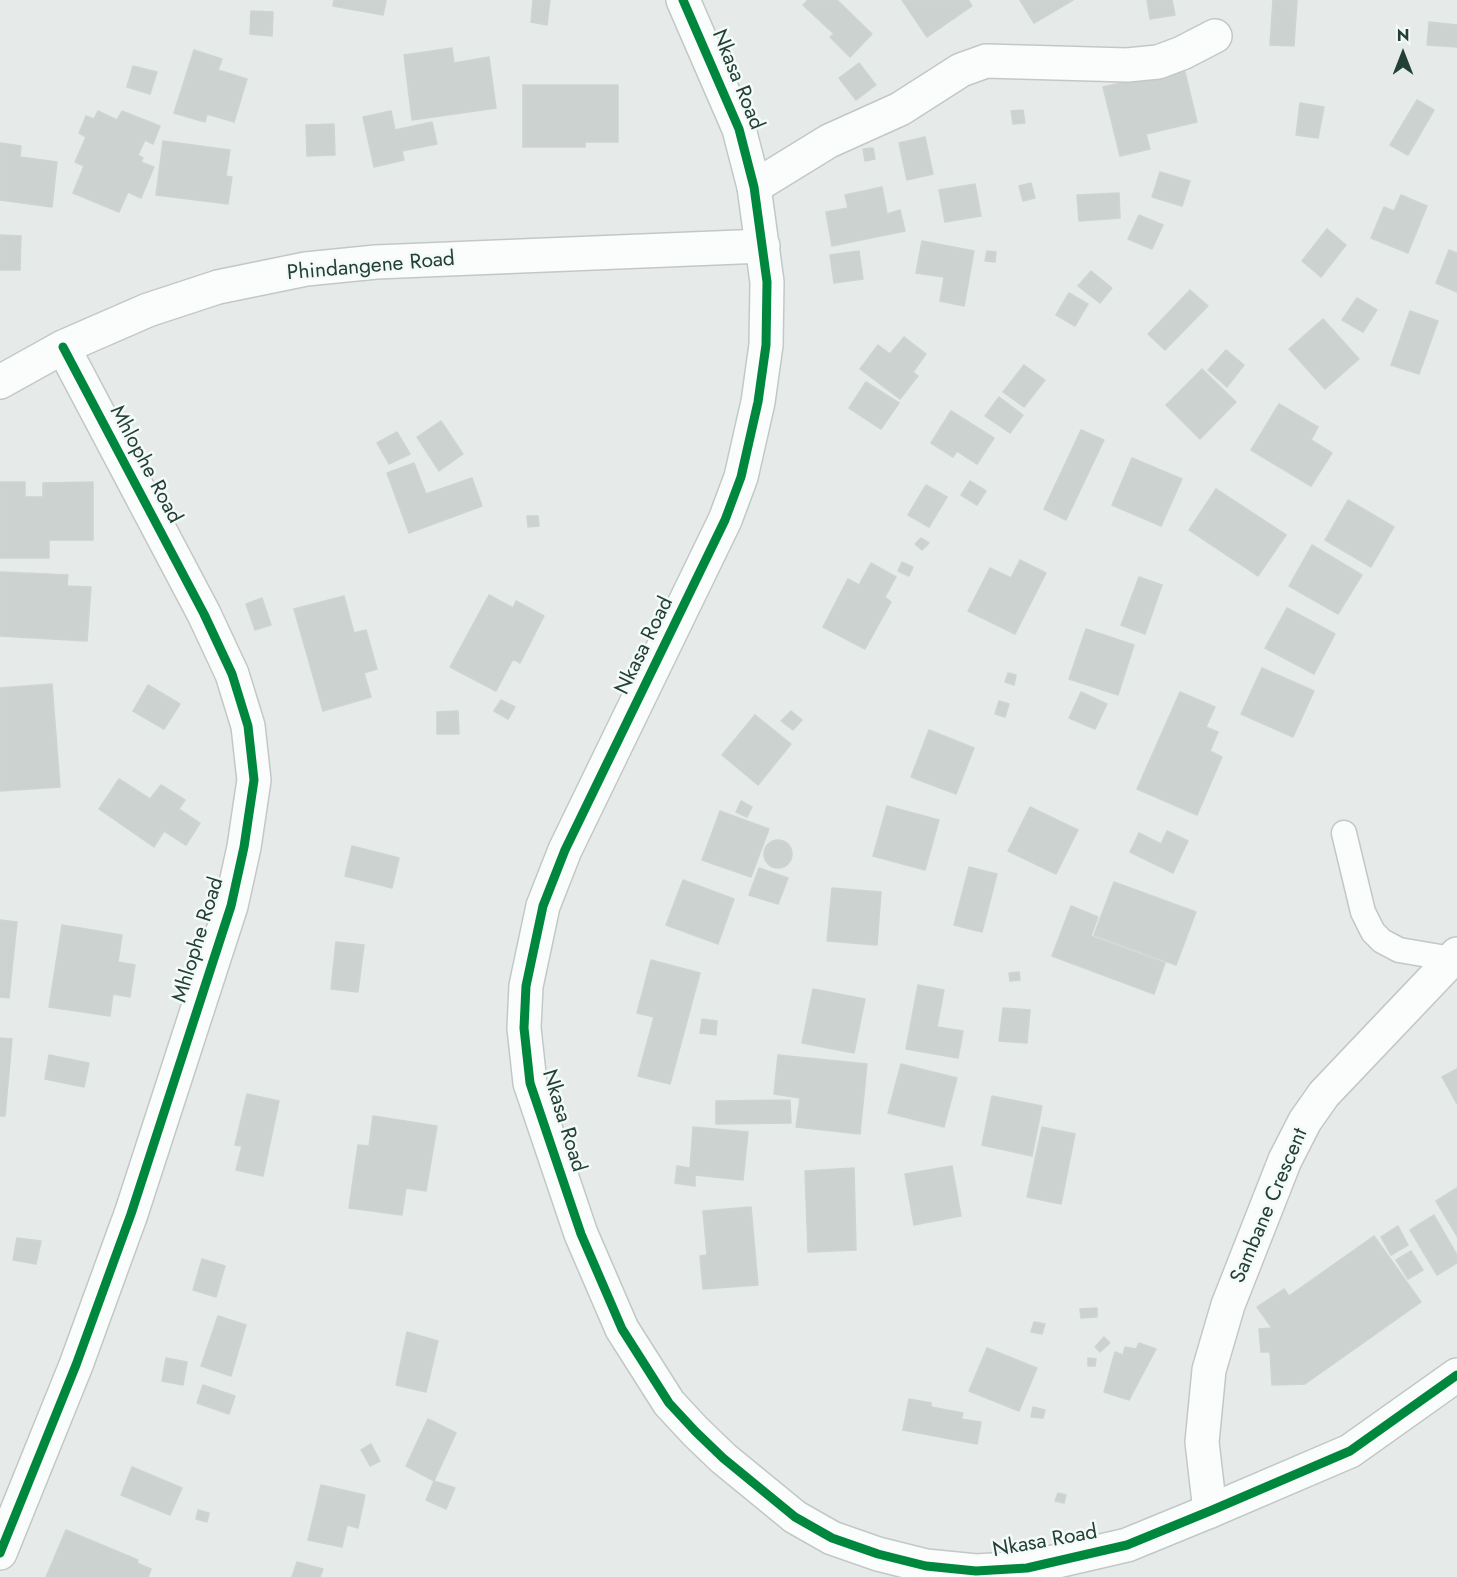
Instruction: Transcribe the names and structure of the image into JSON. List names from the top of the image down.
{
  "streets": {
    "street": [
      "Nkasa Road",
      "Phindangene Road",
      "Mhlophe Road",
      "Sambane Crescent"
    ]
  },
  "crossings": [
    ["Nkasa Road", "Phindangene Road"],
    ["Nkasa Road", "Sambane Crescent"],
    ["Phindangene Road", "Mhlophe Road"]
  ],
  "north": "top"
}
